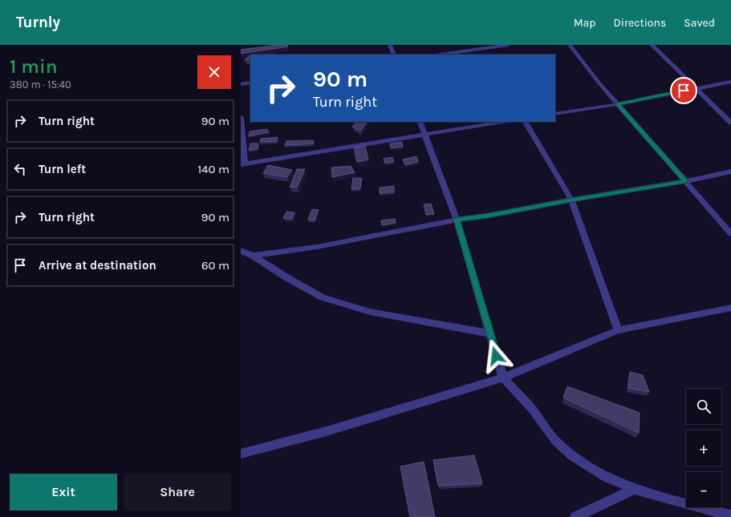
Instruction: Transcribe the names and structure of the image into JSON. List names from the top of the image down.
{
  "page": {
    "header": "Turnly",
    "nav": ["Map", "Directions", "Saved"],
    "heading": ["1 min", "380 m · 15:40"],
    "turn": ["90 m", "Turn right"],
    "list": [
      {
        "name": "Turn right",
        "value": "90 m"
      },
      {
        "name": "Turn left",
        "value": "140 m"
      },
      {
        "name": "Turn right",
        "value": "90 m"
      },
      {
        "name": "Arrive at destination",
        "value": "60 m"
      }
    ],
    "map_buttons": ["+", "−"],
    "buttons": ["Exit", "Share"]
  }
}
